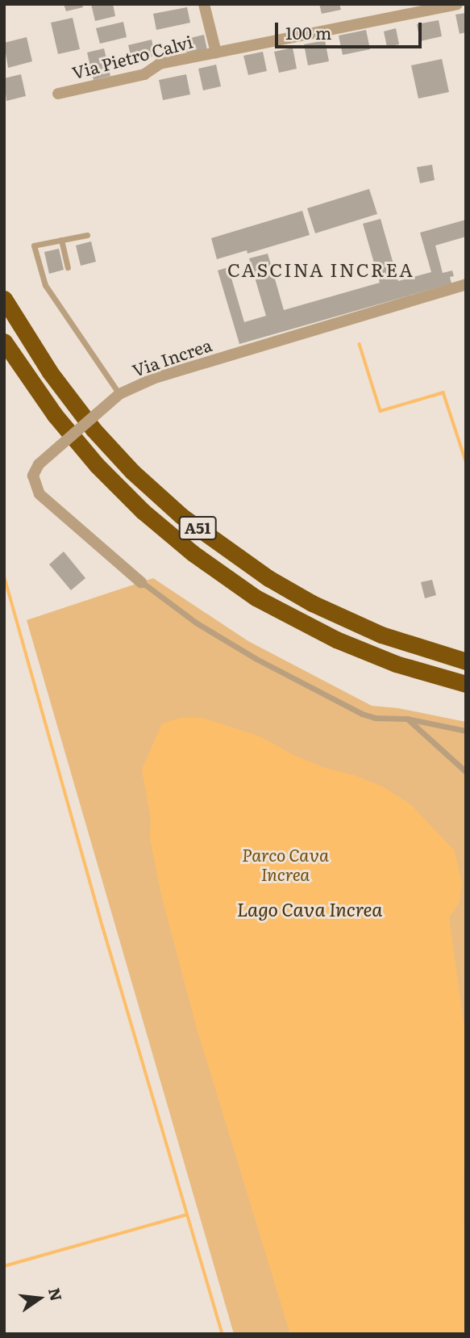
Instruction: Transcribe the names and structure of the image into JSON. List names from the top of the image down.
{
  "streets": {
    "highway": ["A51"],
    "street": ["Via Pietro Calvi", "Via Increa"]
  },
  "districts": ["CASCINA INCREA"],
  "water": ["Lago Cava Increa"],
  "parks": ["Parco Cava Increa"],
  "scale_bar": "100 m",
  "north": "right"
}
